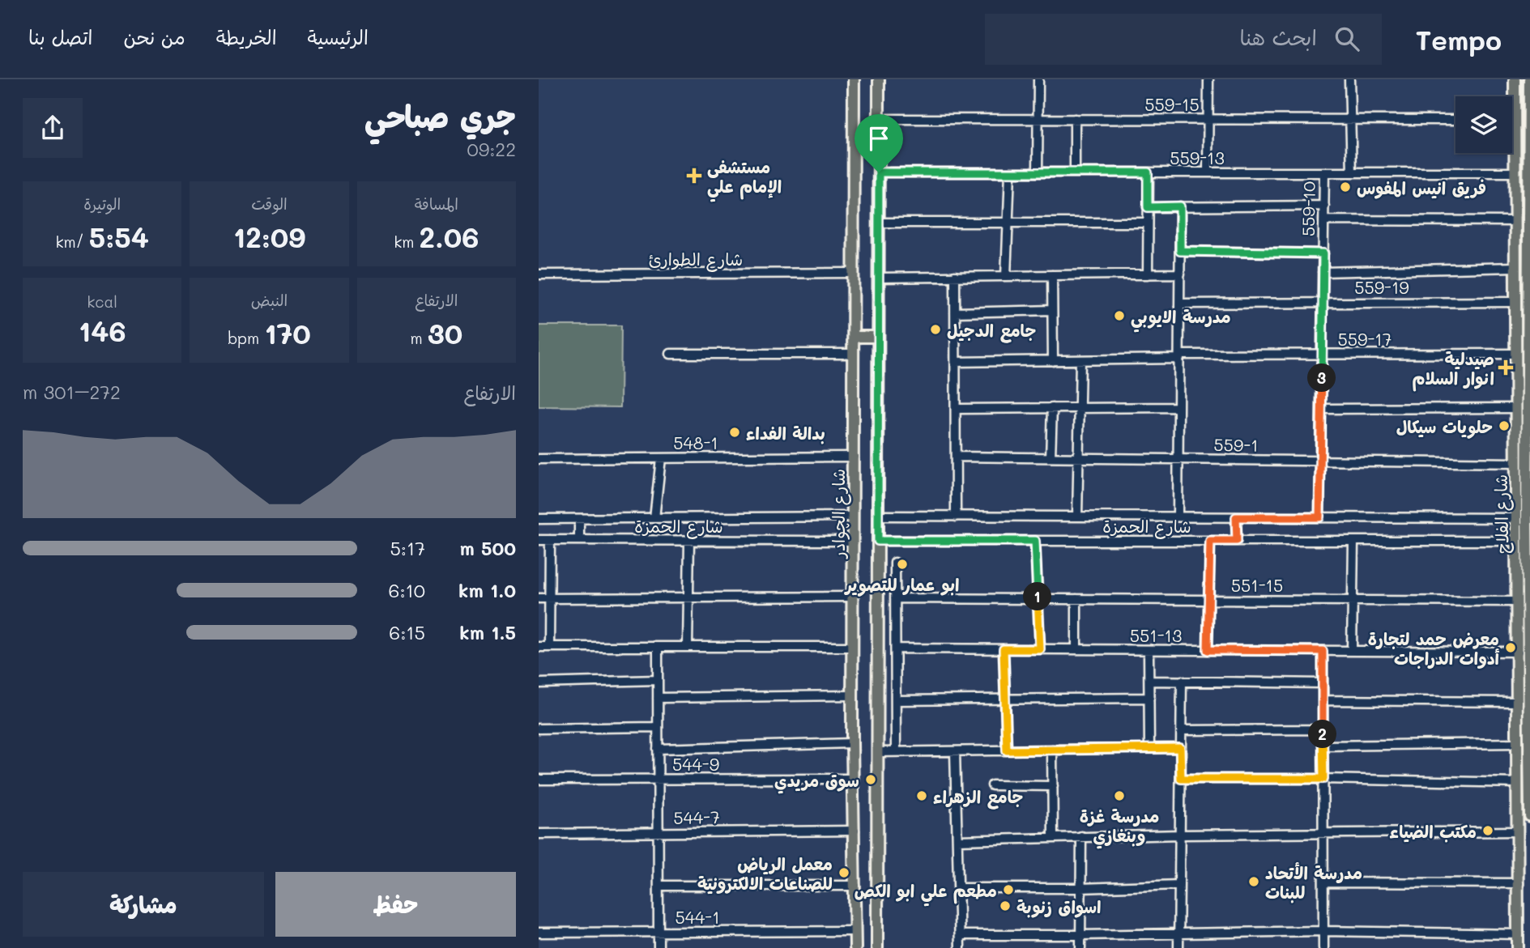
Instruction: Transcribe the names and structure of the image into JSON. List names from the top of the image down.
{
  "streets": {
    "main road": ["شارع الچوادر", "شارع الفلاح"],
    "street": [
      "559-15",
      "559-13",
      "559-10",
      "شارع الطوارئ",
      "559-19",
      "559-17",
      "548-1",
      "559-1",
      "شارع الحمزة",
      "551-15",
      "551-13",
      "544-9",
      "544-7",
      "544-1"
    ]
  },
  "crossings": [
    ["559-13", "559-10"],
    ["559-13", "شارع الفلاح"],
    ["559-10", "559-19"],
    ["559-10", "559-17"],
    ["559-10", "559-1"],
    ["559-10", "شارع الحمزة"],
    ["شارع الطوارئ", "شارع الچوادر"],
    ["559-19", "شارع الفلاح"],
    ["559-17", "شارع الفلاح"],
    ["548-1", "شارع الچوادر"],
    ["559-1", "شارع الفلاح"],
    ["شارع الچوادر", "شارع الحمزة"],
    ["شارع الچوادر", "544-9"],
    ["شارع الچوادر", "544-7"],
    ["شارع الچوادر", "544-1"],
    ["شارع الفلاح", "شارع الحمزة"],
    ["شارع الفلاح", "551-15"],
    ["شارع الفلاح", "551-13"]
  ],
  "places": {
    "health": ["مستشفى الإمام علي", "صيدلية انوار السلام"],
    "other": [
      "فريق انيس المفوس",
      "مدرسة الايوبي",
      "جامع الدجيل",
      "حلويات سيكال",
      "بدالة الفداء",
      "ابو عمار للتصوير",
      "معرض حمد لتجارة أدوات الدراجات",
      "سوق مريدي",
      "جامع الزهراء",
      "مدرسة غزة وبنغازي",
      "مكتب الضياء",
      "معمل الرياض للصناعات الالكترونية",
      "مدرسة الأتحاد للبنات",
      "مطعم علي ابو الكص",
      "اسواق زنوبة"
    ]
  },
  "page": {
    "header": "Tempo",
    "search": "ابحث هنا",
    "nav": [
      "الرئيسية",
      "الخريطة",
      "من نحن",
      "اتصل بنا"
    ],
    "heading": ["جري صباحي", "09:22"],
    "stats": [
      ["المسافة", "2.06 km"],
      ["الوقت", "12:09"],
      ["الوتيرة", "5:54 /km"],
      ["الارتفاع", "30 m"],
      ["النبض", "170 bpm"],
      ["kcal", "146"]
    ],
    "pins": ["3", "1", "2"],
    "chart": ["الارتفاع", "272–301 m"],
    "list": [
      {
        "name": "500 m",
        "note": "5:17"
      },
      {
        "name": "1.0 km",
        "note": "6:10"
      },
      {
        "name": "1.5 km",
        "note": "6:15"
      }
    ],
    "buttons": ["حفظ", "مشاركة"]
  }
}
